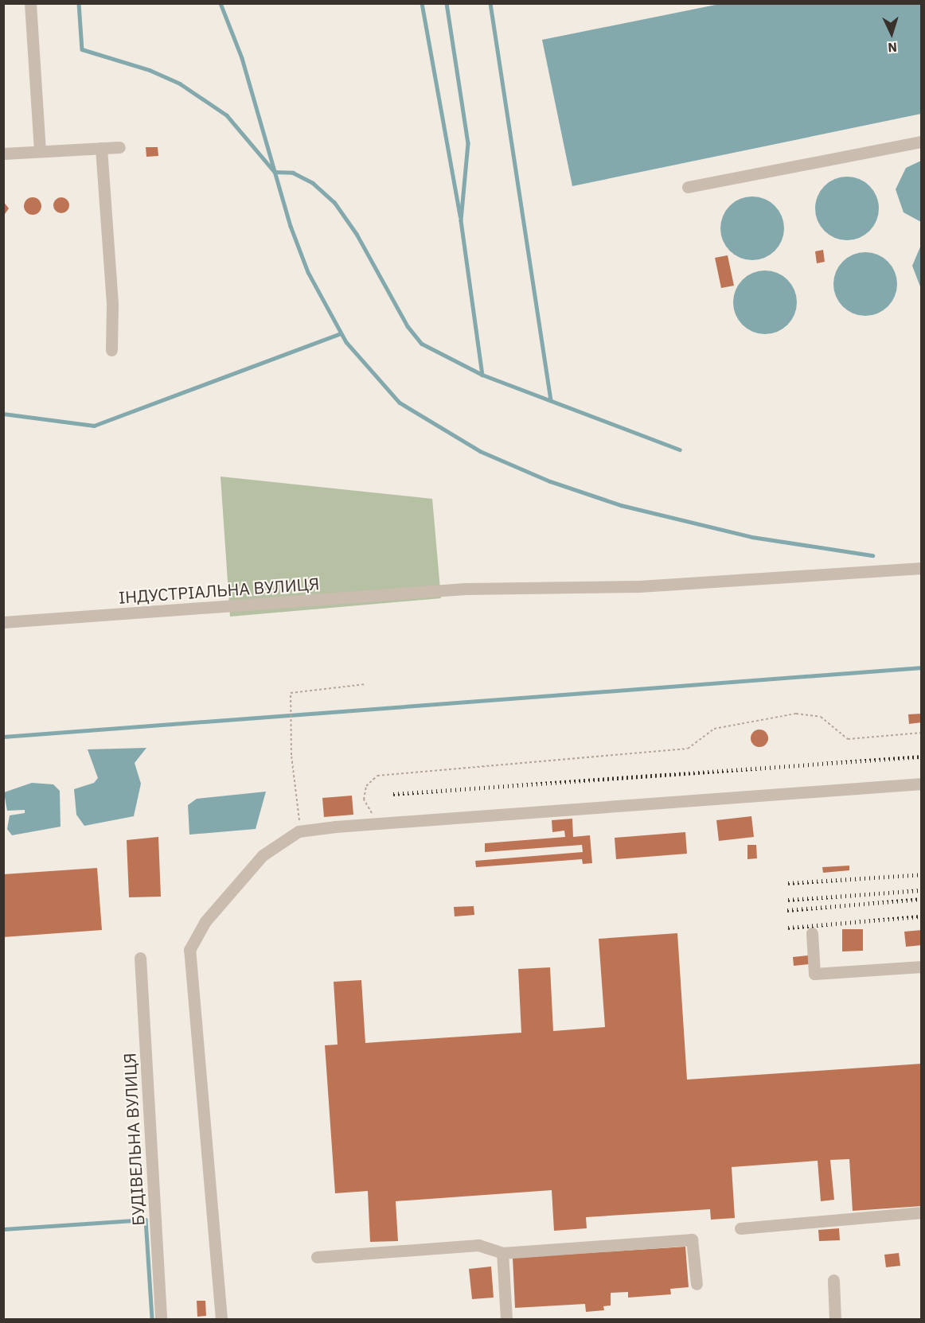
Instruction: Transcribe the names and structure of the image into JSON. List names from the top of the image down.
{
  "streets": {
    "street": ["ІНДУСТРІАЛЬНА ВУЛИЦЯ", "БУДІВЕЛЬНА ВУЛИЦЯ"]
  },
  "north": "bottom"
}
